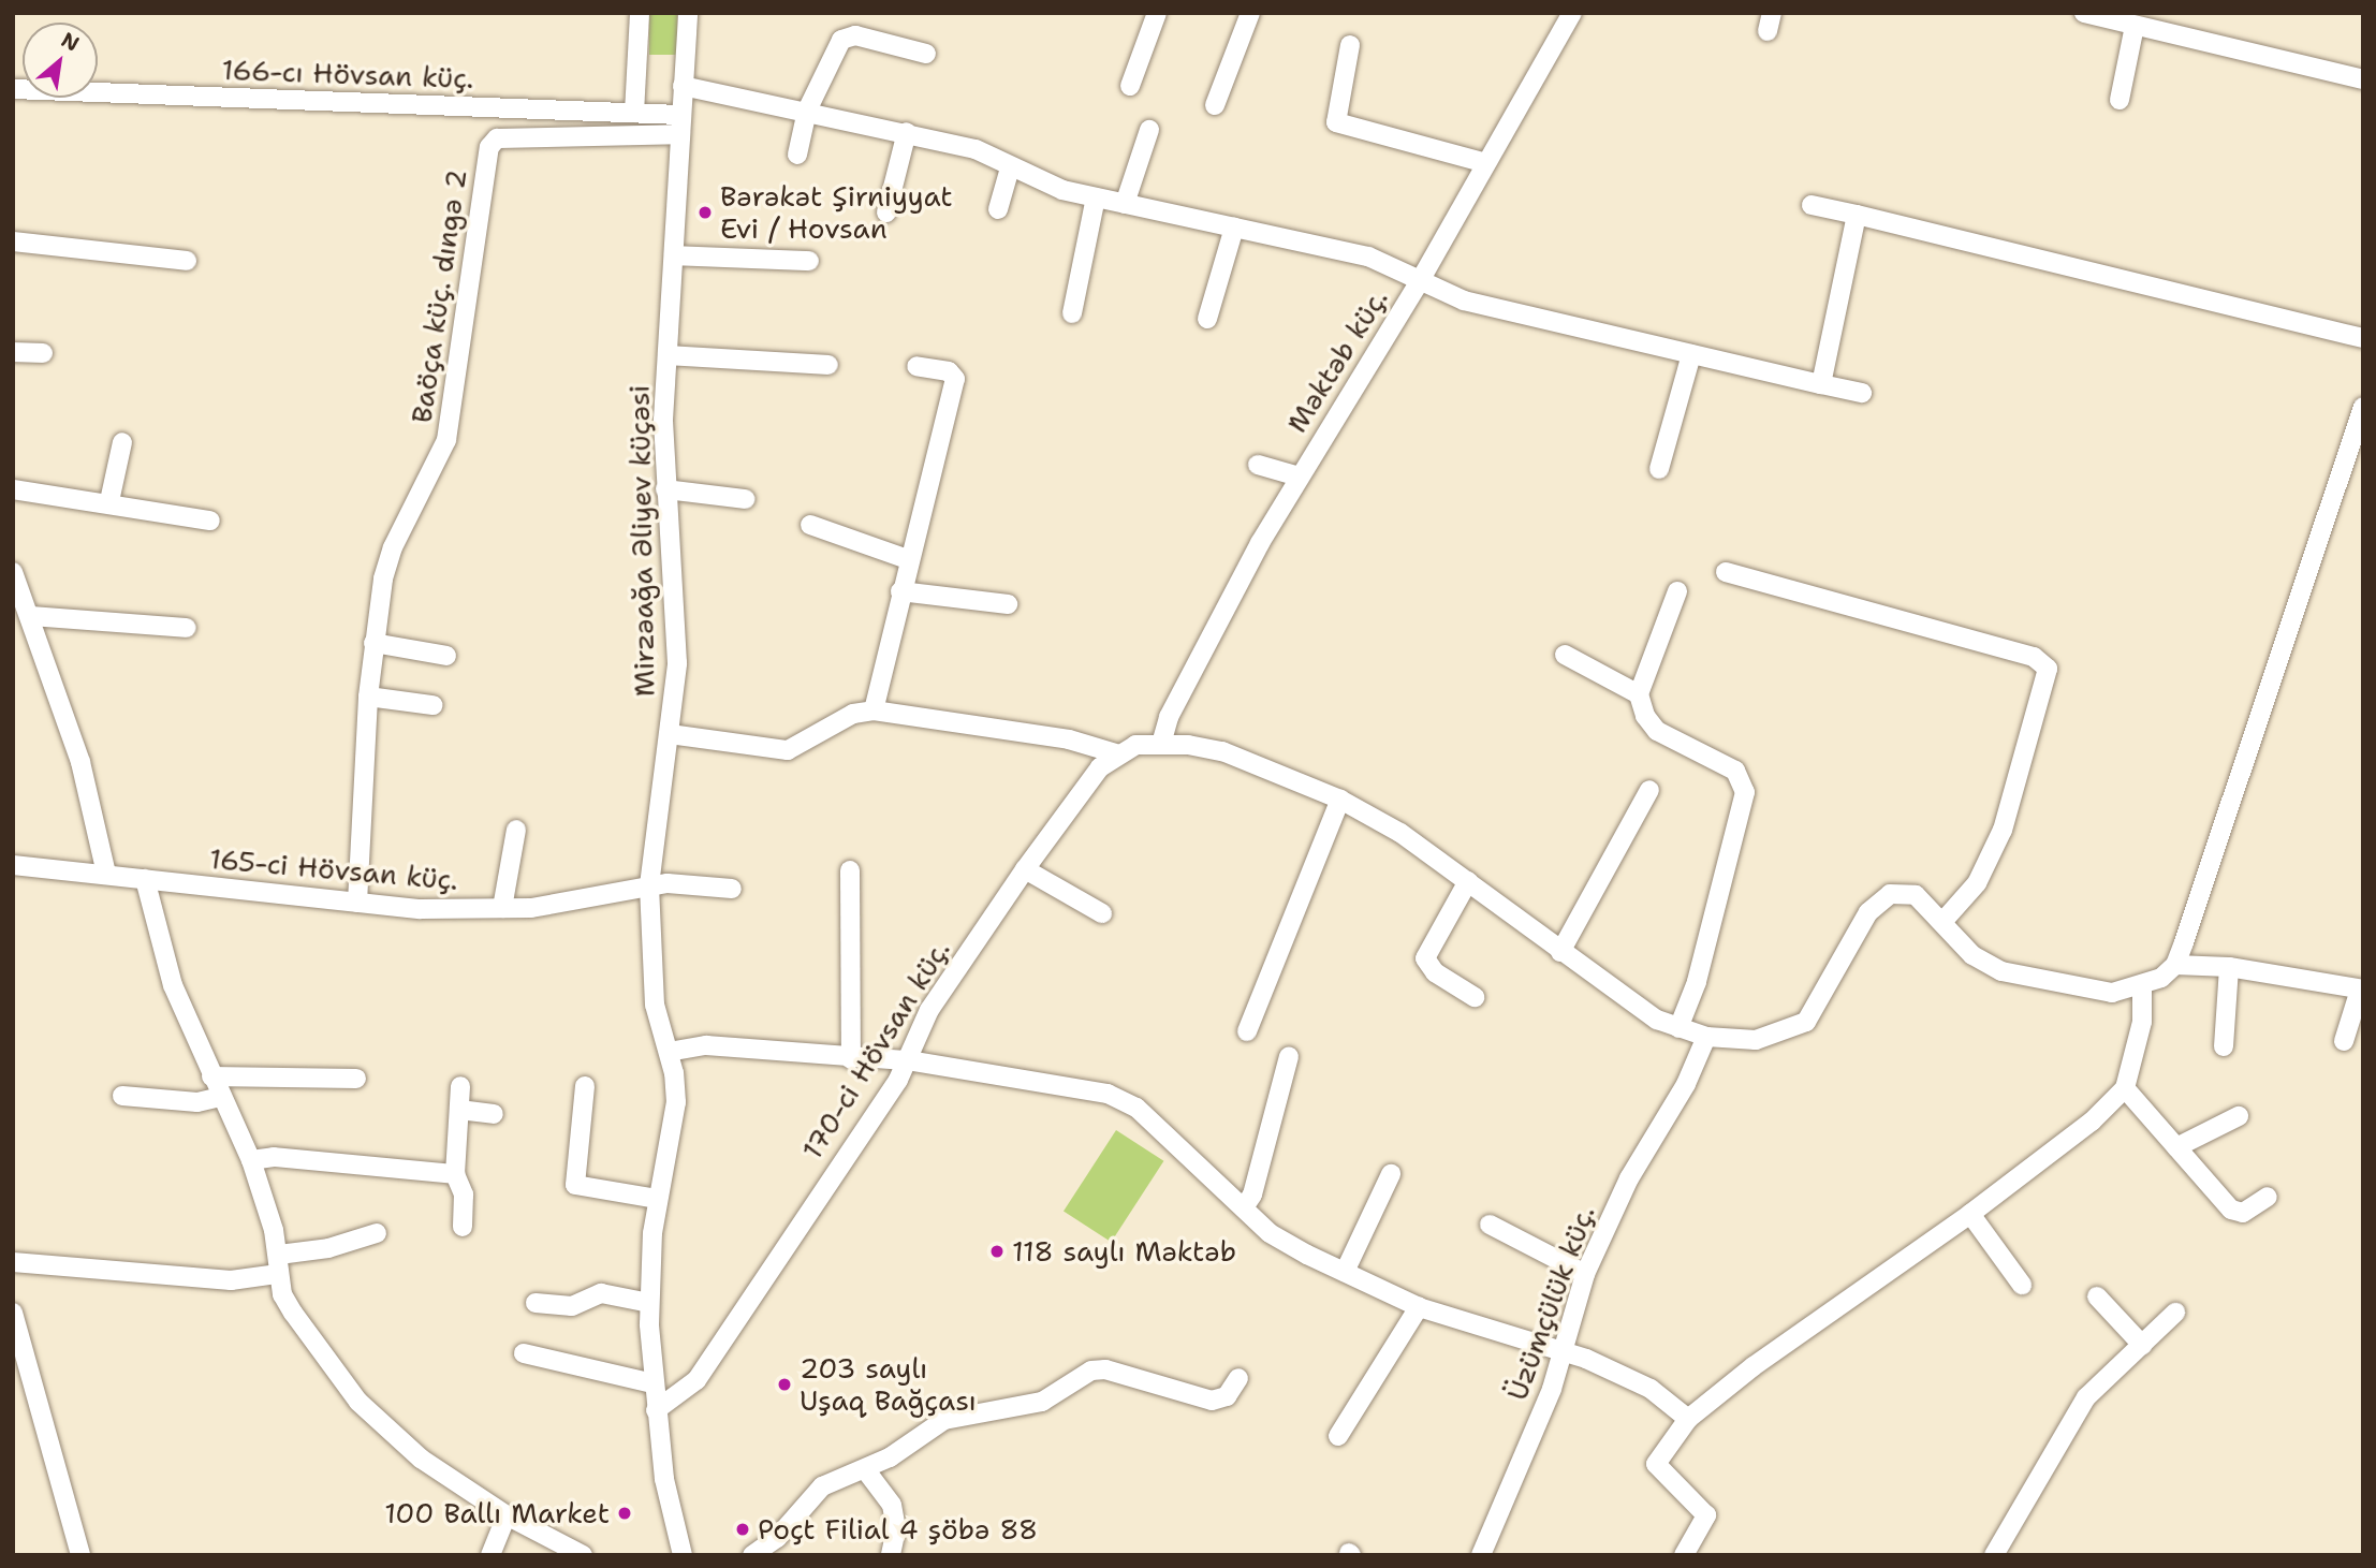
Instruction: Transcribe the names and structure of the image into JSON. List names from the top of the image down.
{
  "streets": {
    "street": [
      "166-cı Hövsan küç.",
      "Baöça küç. dıngə 2",
      "Məktəb küç.",
      "Mirzəağa Əliyev küçəsi",
      "165-ci Hövsan küç.",
      "170-ci Hövsan küç.",
      "Üzümçülük küç."
    ]
  },
  "crossings": [
    ["166-cı Hövsan küç.", "Baöça küç. dıngə 2"],
    ["166-cı Hövsan küç.", "Mirzəağa Əliyev küçəsi"],
    ["Baöça küç. dıngə 2", "Mirzəağa Əliyev küçəsi"],
    ["Baöça küç. dıngə 2", "165-ci Hövsan küç."],
    ["Mirzəağa Əliyev küçəsi", "165-ci Hövsan küç."],
    ["Mirzəağa Əliyev küçəsi", "170-ci Hövsan küç."]
  ],
  "places": [
    "Bərəkət Şirniyyat Evi / Hovsan",
    "118 saylı Məktəb",
    "203 saylı Uşaq Bağçası",
    "100 Ballı Market",
    "Poçt Filial 4 şöbə 88"
  ],
  "north": "top right"
}
